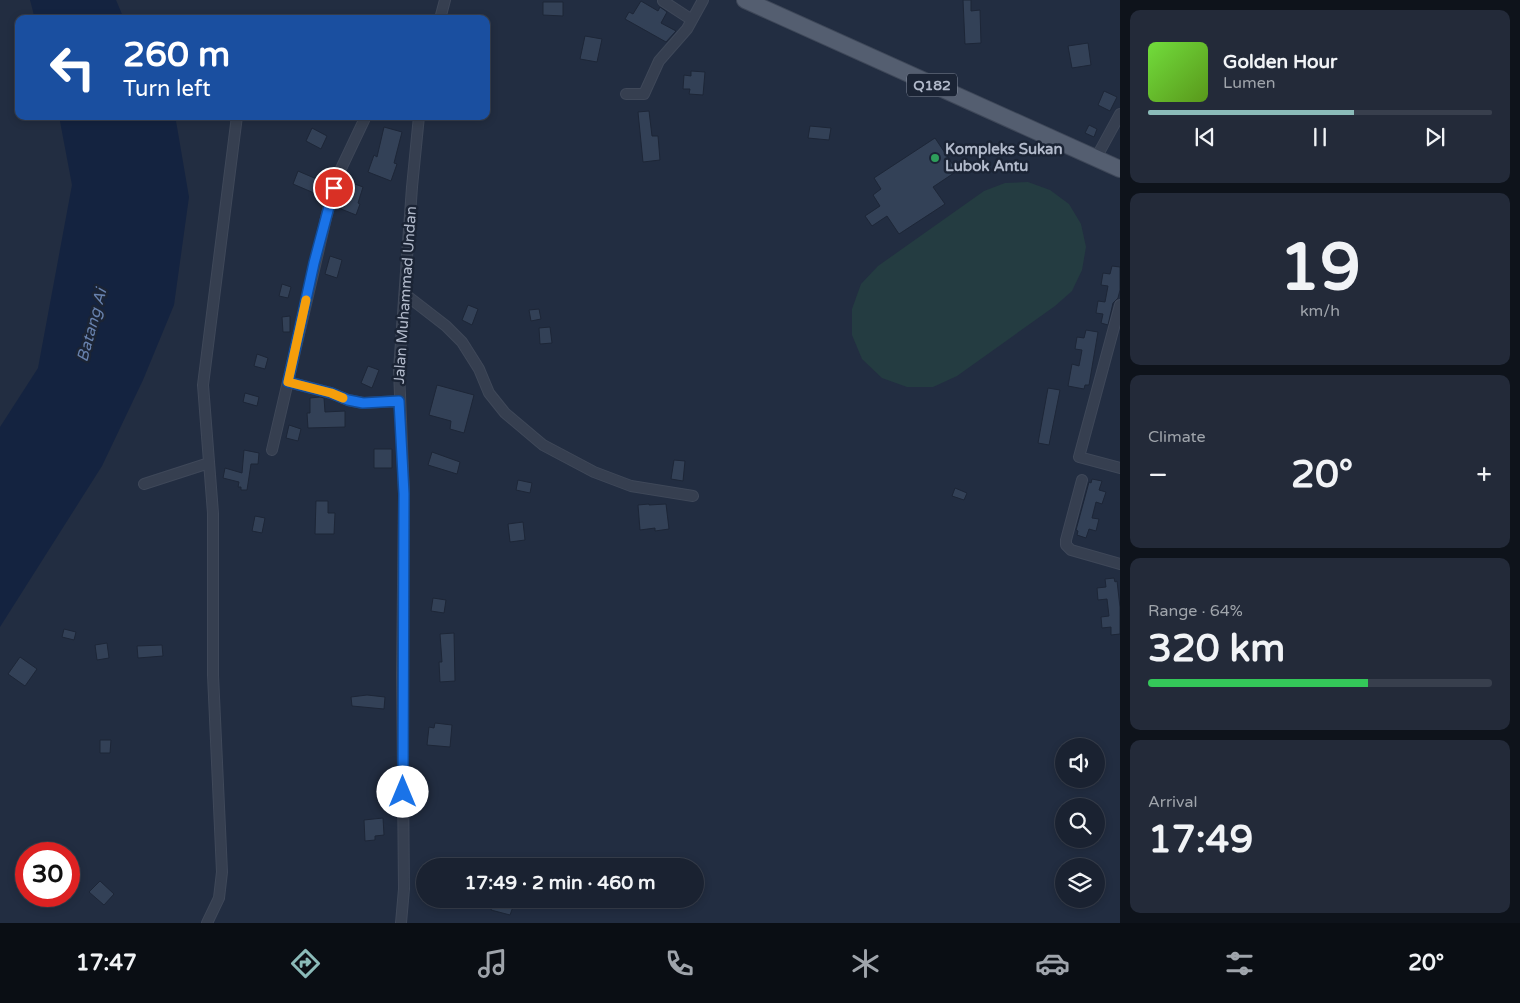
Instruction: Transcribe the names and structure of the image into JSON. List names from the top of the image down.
{
  "streets": {
    "main road": ["Q182"],
    "street": ["Jalan Muhammad Undan"]
  },
  "water": ["Batang Ai"],
  "places": ["Kompleks Sukan Lubok Antu"],
  "page": {
    "turn": ["260 m", "Turn left"],
    "song": ["Golden Hour", "Lumen"],
    "tile": [
      ["19", "km/h"],
      "Climate",
      ["Range · 64%", "320 km"],
      ["Arrival", "17:49"]
    ],
    "heat": ["−", "20°", "+"],
    "limit": "30",
    "trip": "17:49 · 2 min · 460 m",
    "tabs": ["17:47", "20°"]
  }
}
